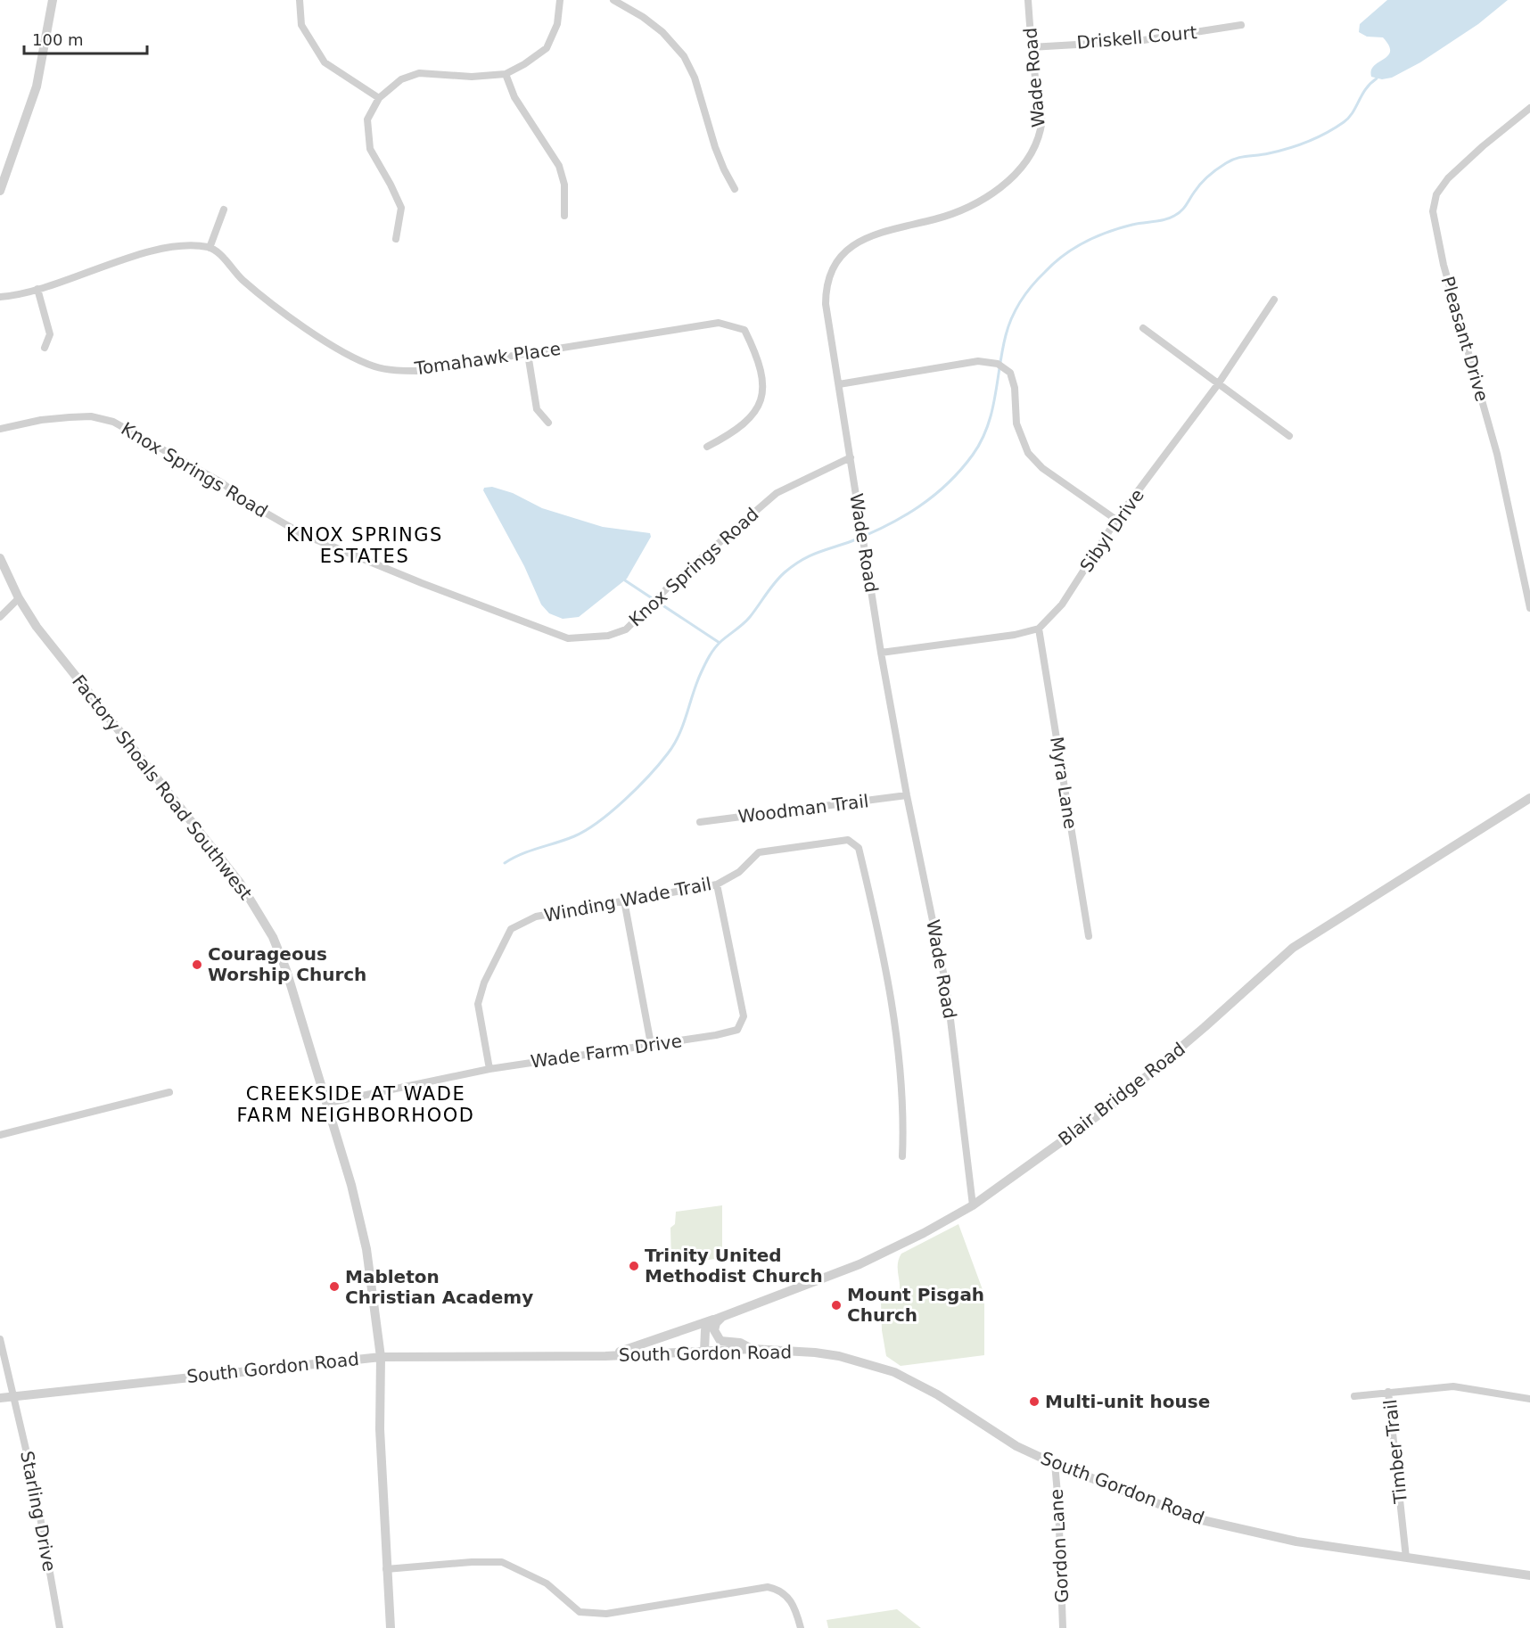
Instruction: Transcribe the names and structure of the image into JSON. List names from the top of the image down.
{
  "streets": {
    "street": [
      "Driskell Court",
      "Wade Road",
      "Pleasant Drive",
      "Tomahawk Place",
      "Knox Springs Road",
      "Sibyl Drive",
      "Myra Lane",
      "Factory Shoals Road Southwest",
      "Woodman Trail",
      "Winding Wade Trail",
      "Wade Farm Drive",
      "Blair Bridge Road",
      "South Gordon Road",
      "Timber Trail",
      "Starling Drive",
      "Gordon Lane"
    ]
  },
  "crossings": [
    ["Driskell Court", "Wade Road"],
    ["Wade Road", "Knox Springs Road"],
    ["Wade Road", "Woodman Trail"],
    ["Wade Road", "Blair Bridge Road"],
    ["Sibyl Drive", "Myra Lane"],
    ["Factory Shoals Road Southwest", "Wade Farm Drive"],
    ["Factory Shoals Road Southwest", "South Gordon Road"],
    ["Winding Wade Trail", "Wade Farm Drive"],
    ["Blair Bridge Road", "South Gordon Road"],
    ["South Gordon Road", "Timber Trail"],
    ["South Gordon Road", "Starling Drive"],
    ["South Gordon Road", "Gordon Lane"]
  ],
  "districts": ["KNOX SPRINGS ESTATES", "CREEKSIDE AT WADE FARM NEIGHBORHOOD"],
  "places": [
    "Courageous Worship Church",
    "Trinity United Methodist Church",
    "Mableton Christian Academy",
    "Mount Pisgah Church",
    "Multi-unit house"
  ],
  "scale_bar": "100 m"
}
